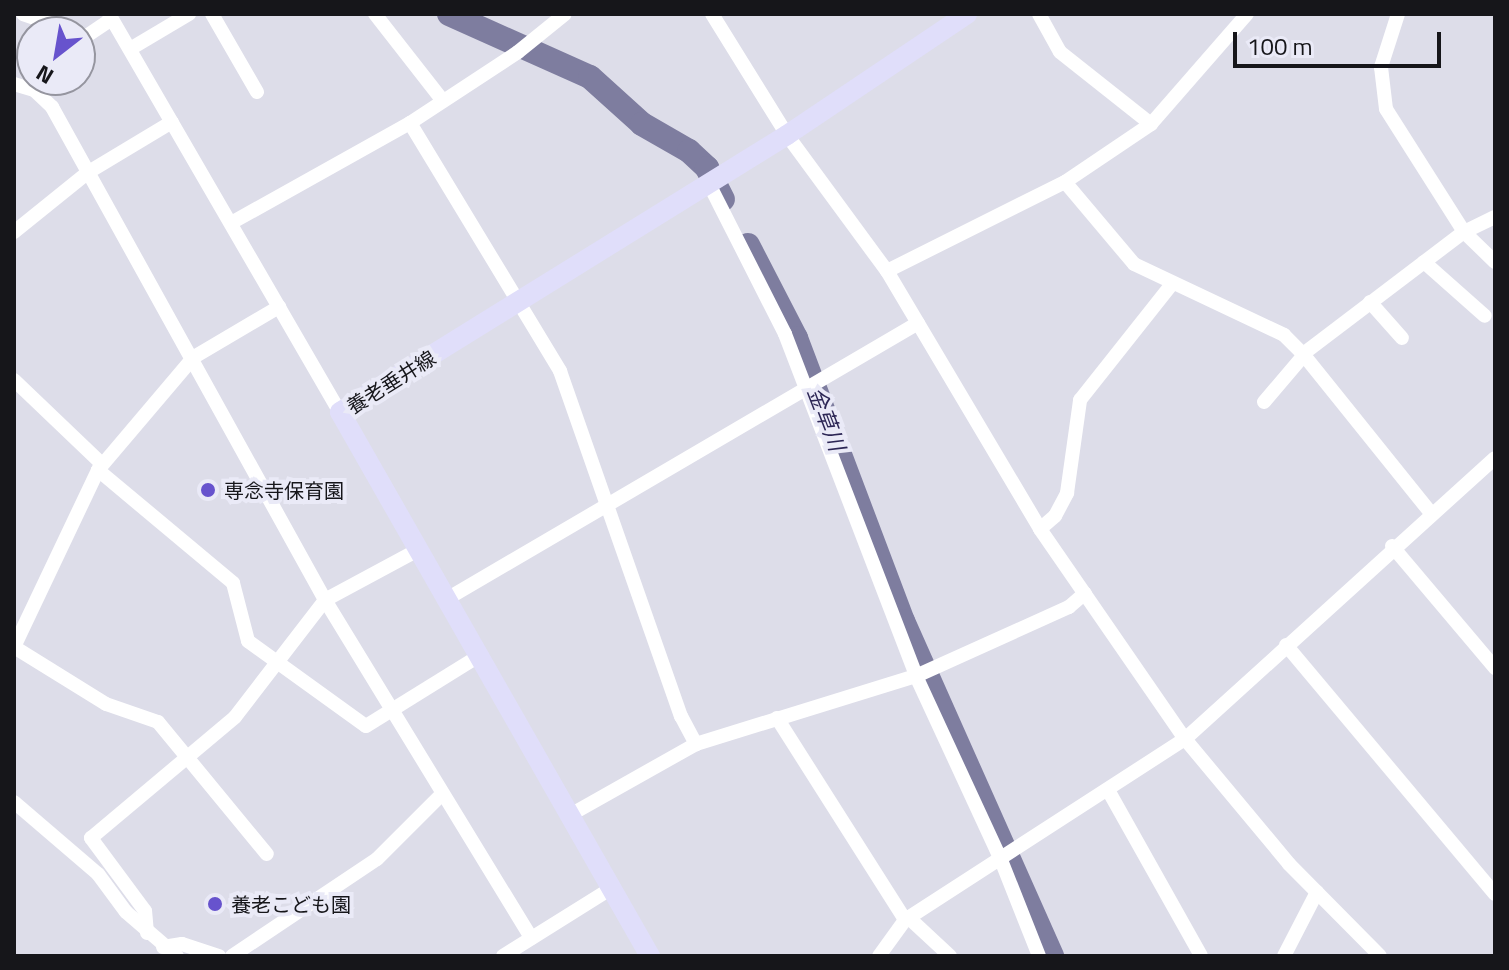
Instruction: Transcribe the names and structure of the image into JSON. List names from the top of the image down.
{
  "streets": {
    "main road": ["養老垂井線"]
  },
  "water": ["金草川"],
  "places": ["専念寺保育園", "養老こども園"],
  "scale_bar": "100 m",
  "north": "bottom left"
}
